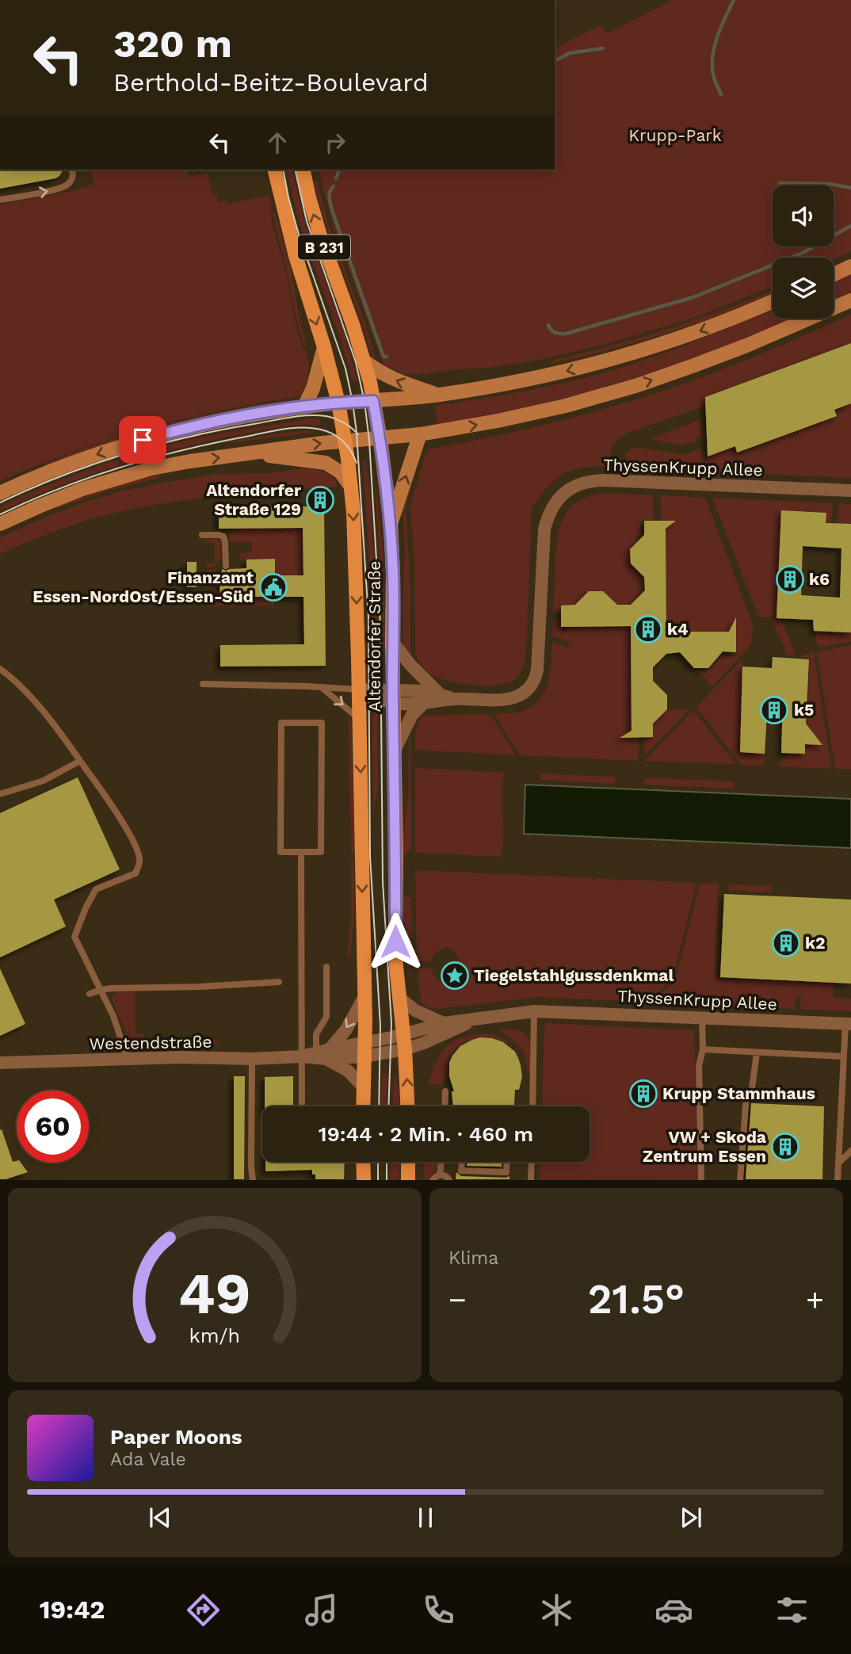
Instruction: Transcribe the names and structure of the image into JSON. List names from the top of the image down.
{
  "streets": {
    "main road": ["B 231", "Altendorfer Straße"],
    "street": ["ThyssenKrupp Allee", "Westendstraße"]
  },
  "crossings": [
    ["ThyssenKrupp Allee", "Altendorfer Straße"],
    ["ThyssenKrupp Allee", "Westendstraße"],
    ["Altendorfer Straße", "Westendstraße"]
  ],
  "parks": ["Krupp-Park"],
  "places": {
    "building": [
      "Altendorfer Straße 129",
      "k6",
      "k4",
      "k5",
      "k2",
      "Krupp Stammhaus",
      "VW + Skoda Zentrum Essen"
    ],
    "public building": ["Finanzamt Essen-NordOst/Essen-Süd"],
    "place": ["Tiegelstahlgussdenkmal"]
  },
  "page": {
    "turn": ["320 m", "Berthold-Beitz-Boulevard"],
    "limit": "60",
    "trip": "19:44 · 2 Min. · 460 m",
    "tile": "Klima",
    "heat": ["−", "21.5°", "+"],
    "song": ["Paper Moons", "Ada Vale"],
    "tabs": "19:42",
    "gauge": ["49", "km/h"]
  }
}
